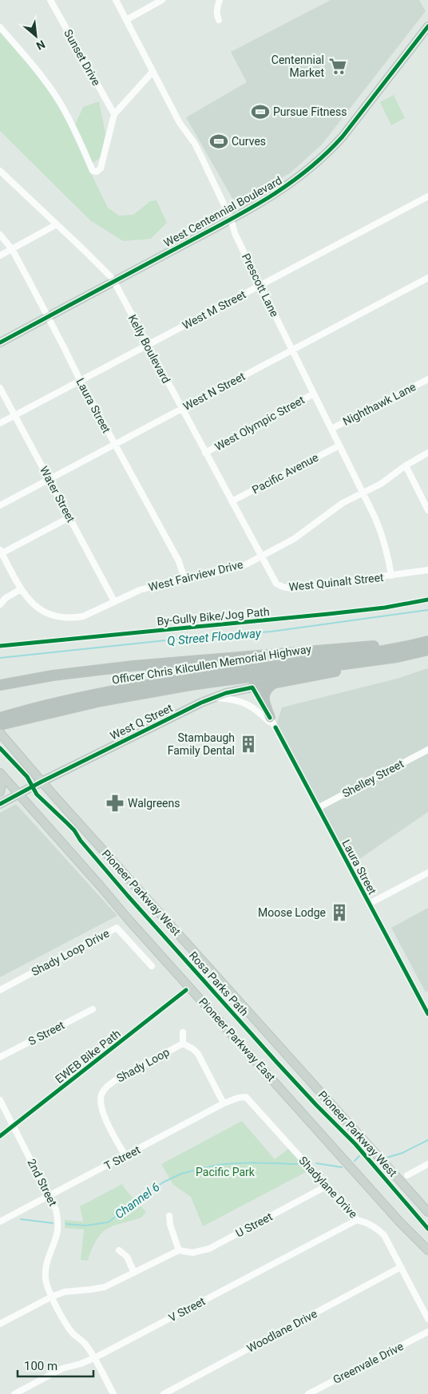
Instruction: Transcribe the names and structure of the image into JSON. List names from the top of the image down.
{
  "streets": {
    "highway": ["Officer Chris Kilcullen Memorial Highway"],
    "main road": [
      "West Centennial Boulevard",
      "West Q Street",
      "Pioneer Parkway West",
      "Pioneer Parkway East"
    ],
    "street": [
      "Sunset Drive",
      "Prescott Lane",
      "West M Street",
      "Kelly Boulevard",
      "West N Street",
      "Nighthawk Lane",
      "Laura Street",
      "West Olympic Street",
      "Pacific Avenue",
      "Water Street",
      "West Fairview Drive",
      "West Quinalt Street",
      "Shelley Street",
      "Shady Loop Drive",
      "S Street",
      "Shady Loop",
      "T Street",
      "2nd Street",
      "Shadylane Drive",
      "U Street",
      "V Street",
      "Woodlane Drive",
      "Greenvale Drive"
    ],
    "cycle path": ["By-Gully Bike/Jog Path", "Rosa Parks Path", "EWEB Bike Path"]
  },
  "crossings": [
    ["West Centennial Boulevard", "Prescott Lane"],
    ["West Centennial Boulevard", "Kelly Boulevard"],
    ["West Centennial Boulevard", "Laura Street"],
    ["Prescott Lane", "West M Street"],
    ["Prescott Lane", "West N Street"],
    ["Prescott Lane", "Nighthawk Lane"],
    ["Prescott Lane", "West Olympic Street"],
    ["Prescott Lane", "Pacific Avenue"],
    ["Prescott Lane", "West Fairview Drive"],
    ["Prescott Lane", "West Quinalt Street"],
    ["West M Street", "Kelly Boulevard"],
    ["West M Street", "Laura Street"],
    ["West M Street", "Water Street"],
    ["Kelly Boulevard", "West N Street"],
    ["Kelly Boulevard", "West Olympic Street"],
    ["Kelly Boulevard", "Pacific Avenue"],
    ["Kelly Boulevard", "West Fairview Drive"],
    ["Kelly Boulevard", "West Quinalt Street"],
    ["West N Street", "Laura Street"],
    ["West N Street", "Water Street"],
    ["Laura Street", "West Fairview Drive"],
    ["Laura Street", "West Q Street"],
    ["Laura Street", "Shelley Street"],
    ["Water Street", "West Fairview Drive"],
    ["West Fairview Drive", "West Quinalt Street"],
    ["West Q Street", "Pioneer Parkway West"],
    ["West Q Street", "Pioneer Parkway East"],
    ["Shady Loop", "T Street"],
    ["T Street", "2nd Street"],
    ["T Street", "Shadylane Drive"],
    ["2nd Street", "U Street"],
    ["2nd Street", "V Street"],
    ["Shadylane Drive", "U Street"],
    ["Shadylane Drive", "V Street"],
    ["Shadylane Drive", "Woodlane Drive"]
  ],
  "water": ["Q Street Floodway", "Channel 6"],
  "parks": ["Pacific Park"],
  "places": {
    "supermarket": ["Centennial Market"],
    "sports": ["Pursue Fitness", "Curves"],
    "building": ["Stambaugh Family Dental", "Moose Lodge"],
    "pharmacy": ["Walgreens"]
  },
  "scale_bar": "100 m",
  "north": "bottom right"
}
